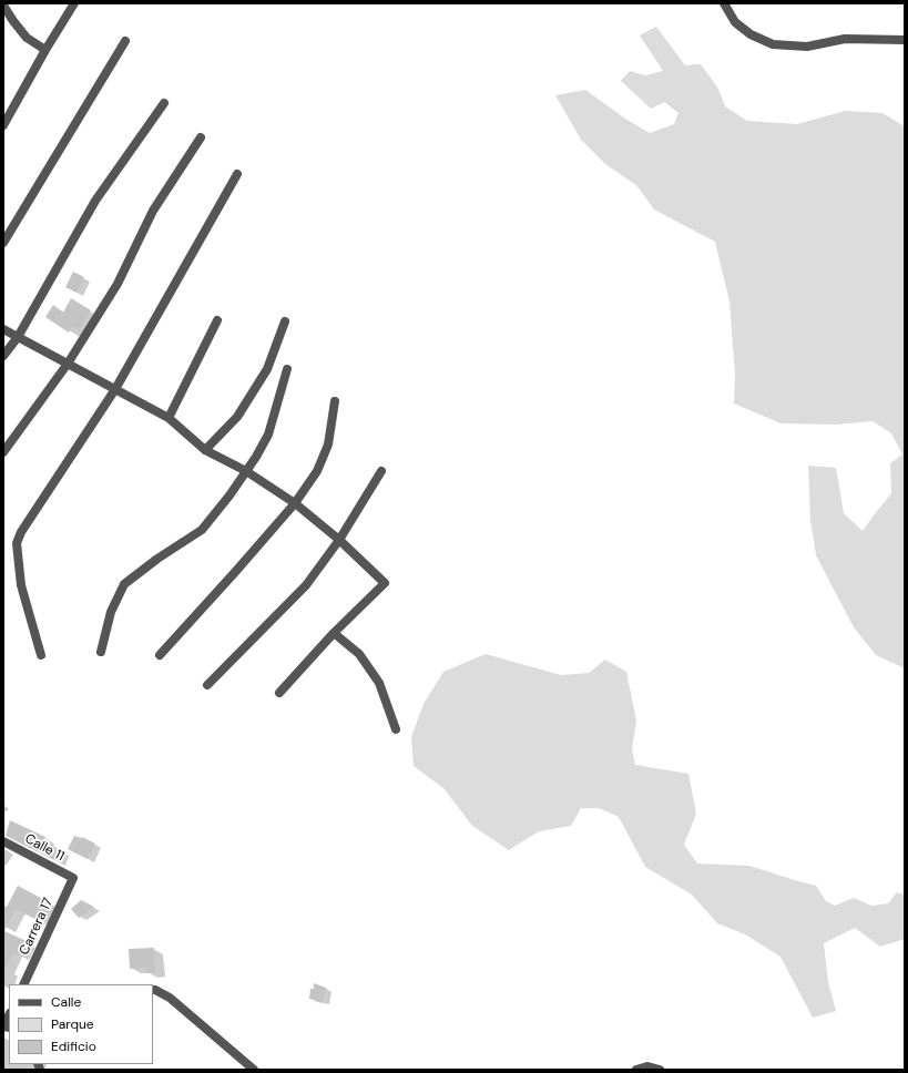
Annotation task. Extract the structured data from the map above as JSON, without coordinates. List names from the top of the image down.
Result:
{
  "streets": {
    "street": ["Calle 11", "Carrera 17"]
  },
  "crossings": [
    ["Calle 11", "Carrera 17"]
  ],
  "legend": ["Calle", "Parque", "Edificio"]
}
